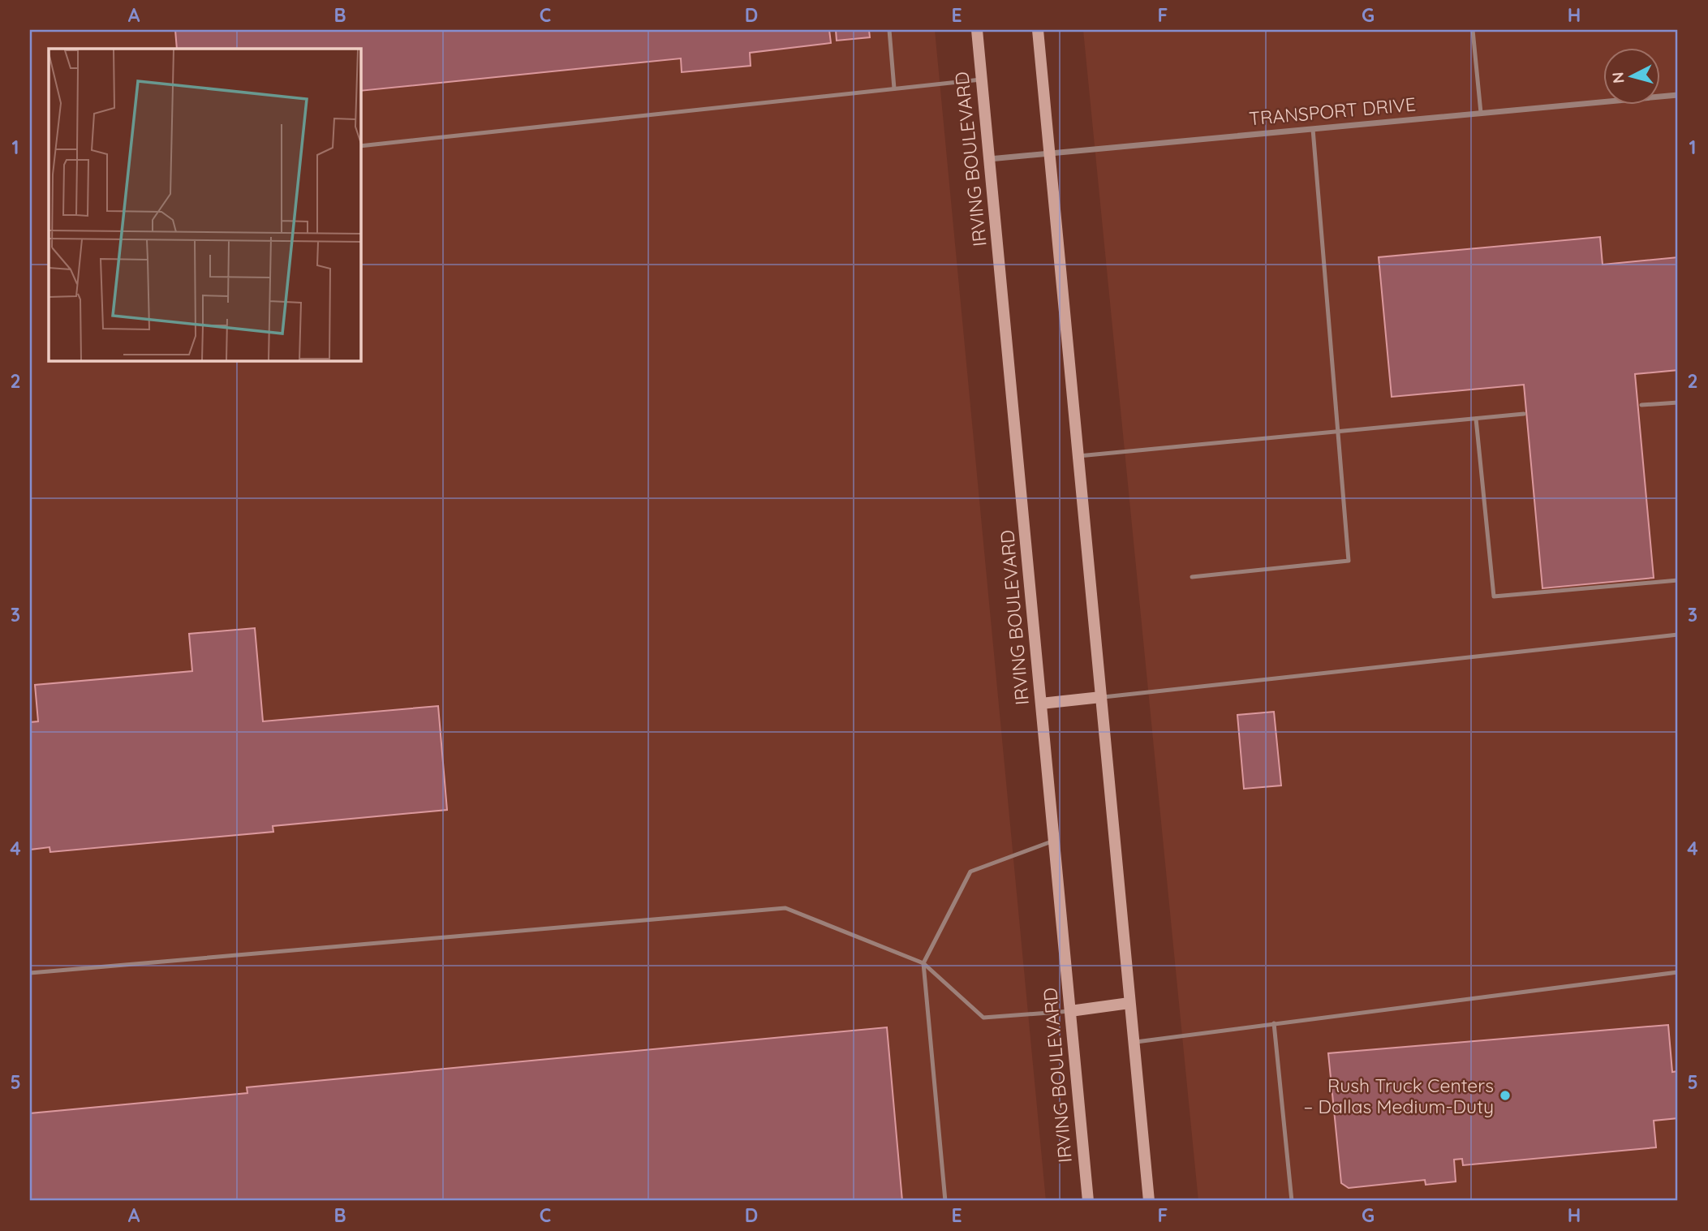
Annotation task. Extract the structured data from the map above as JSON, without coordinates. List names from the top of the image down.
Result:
{
  "streets": {
    "main road": ["IRVING BOULEVARD"],
    "street": ["TRANSPORT DRIVE"]
  },
  "crossings": [
    ["TRANSPORT DRIVE", "IRVING BOULEVARD"]
  ],
  "places": ["Rush Truck Centers – Dallas Medium-Duty"],
  "north": "left",
  "grid": {
    "columns": [
      "A",
      "B",
      "C",
      "D",
      "E",
      "F",
      "G",
      "H"
    ],
    "rows": [
      "1",
      "2",
      "3",
      "4",
      "5"
    ]
  }
}
